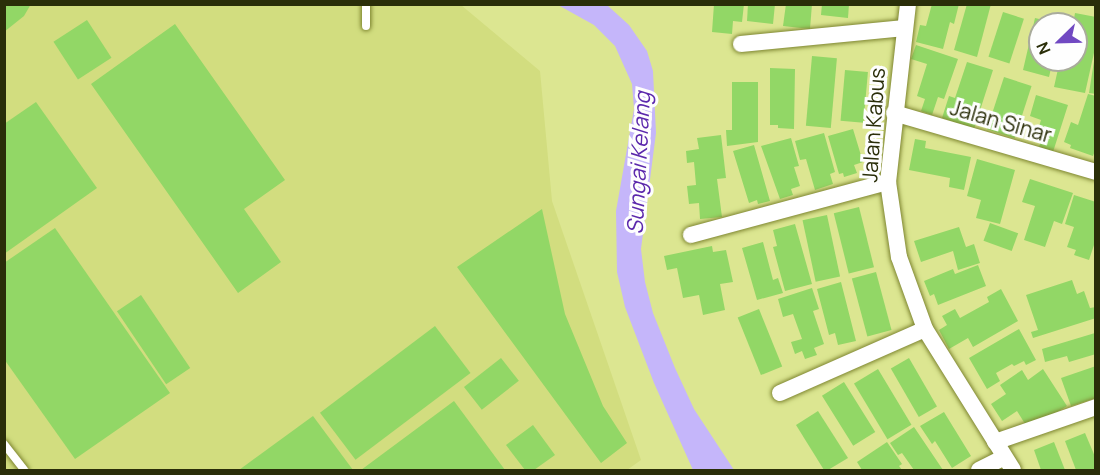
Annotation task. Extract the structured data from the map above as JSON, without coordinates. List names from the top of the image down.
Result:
{
  "streets": {
    "street": ["Jalan Sinar", "Jalan Kabus"]
  },
  "crossings": [
    ["Jalan Sinar", "Jalan Kabus"]
  ],
  "water": ["Sungai Kelang"],
  "north": "bottom left"
}
